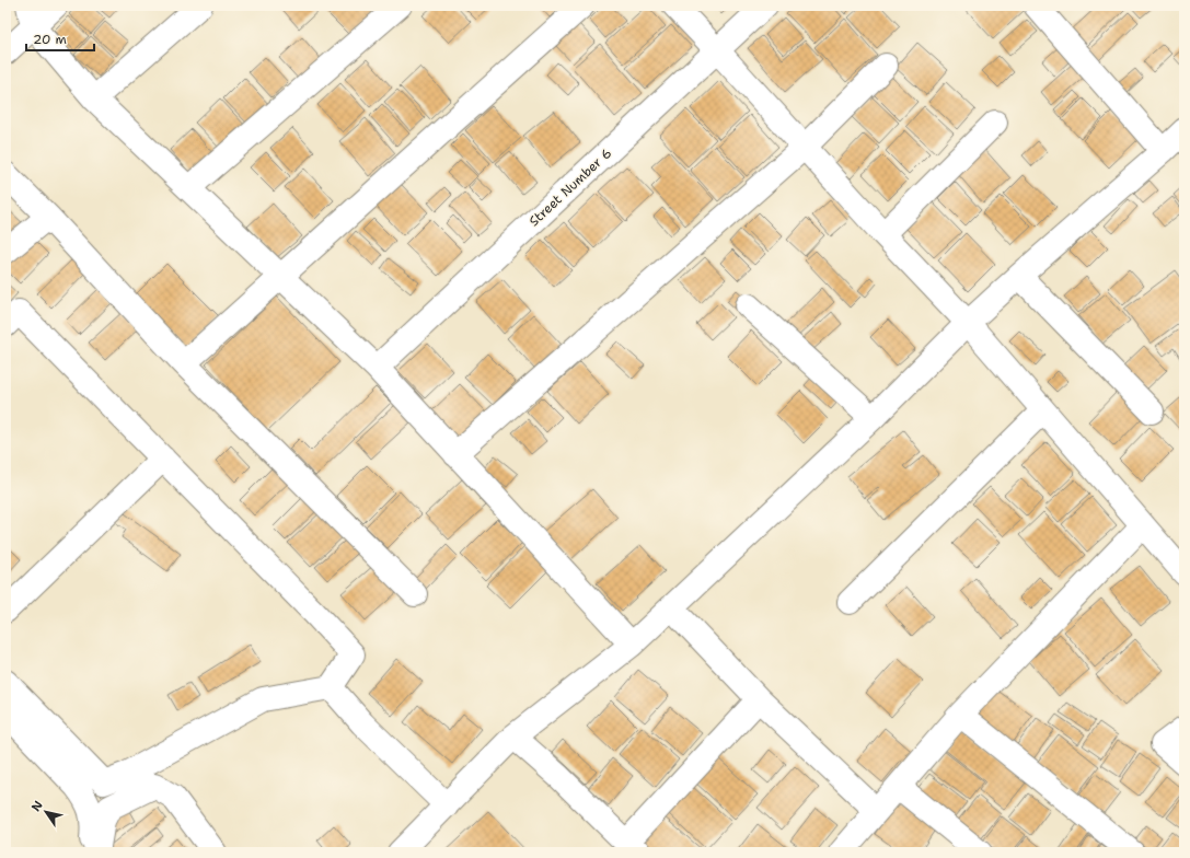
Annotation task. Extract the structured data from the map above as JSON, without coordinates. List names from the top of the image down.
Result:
{
  "streets": {
    "street": ["Street Number 6"]
  },
  "scale_bar": "20 m",
  "north": "top left"
}
